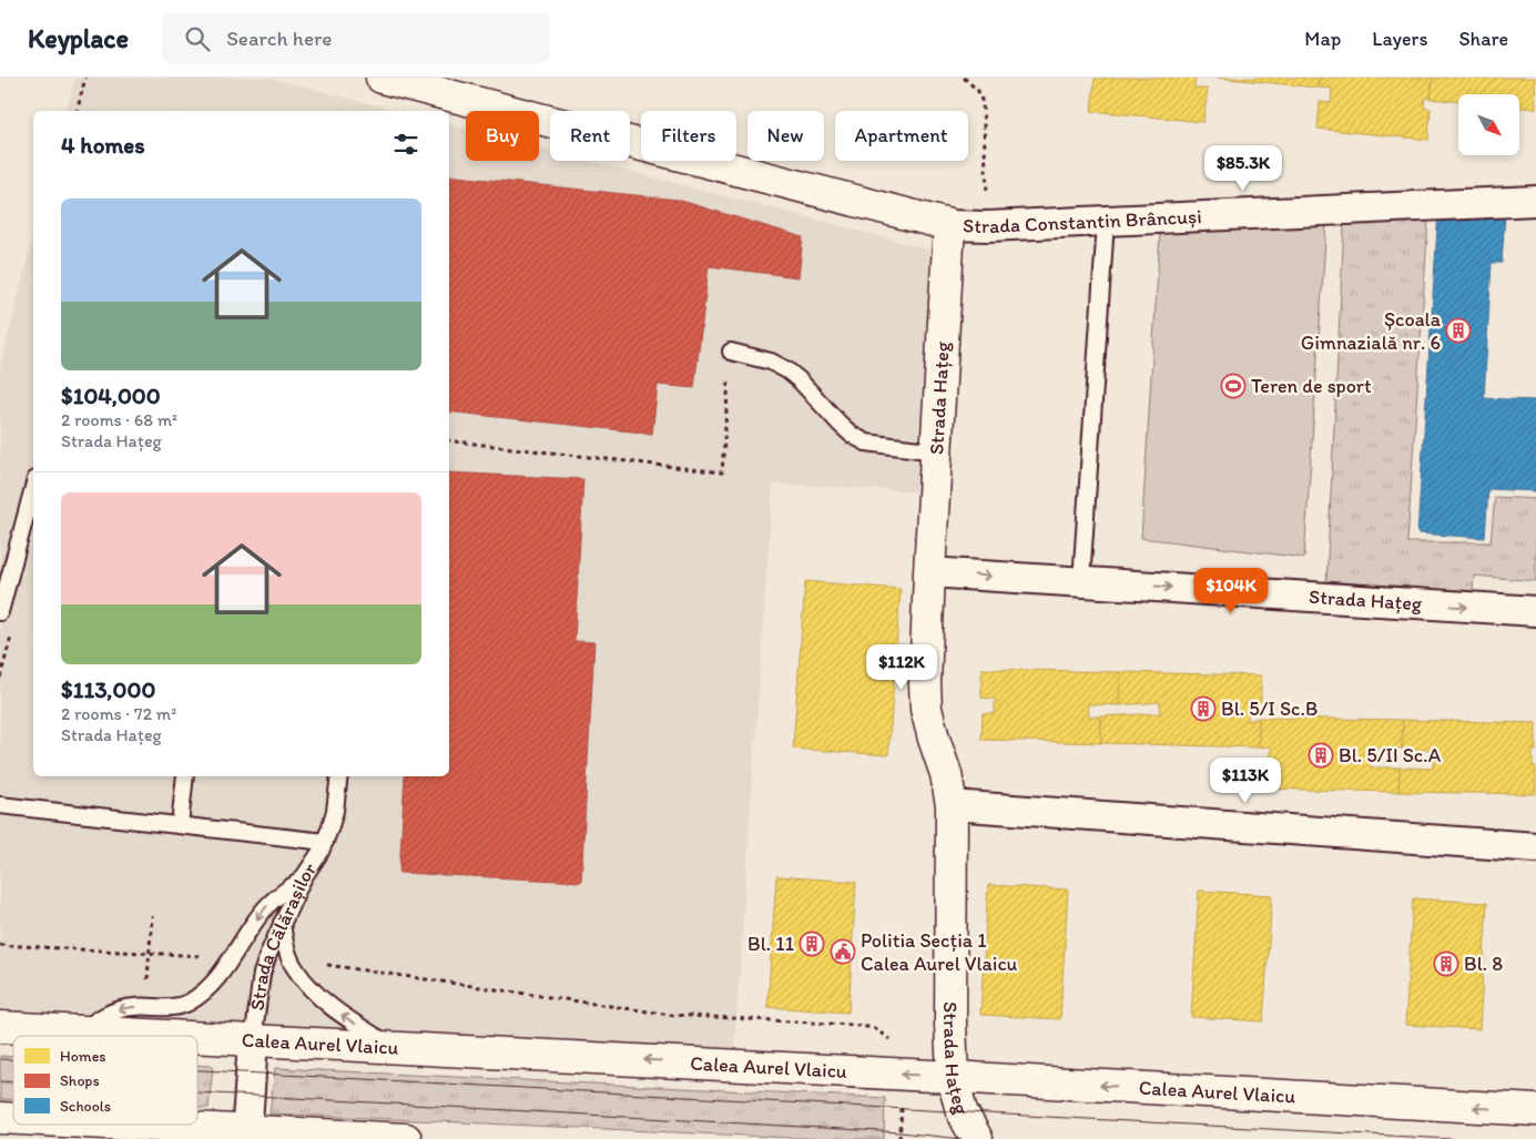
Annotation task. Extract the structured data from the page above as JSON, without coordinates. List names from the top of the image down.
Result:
{
  "streets": {
    "main road": ["Strada Constantin Brâncuși", "Strada Hațeg", "Calea Aurel Vlaicu"],
    "street": ["Strada Călărașilor"]
  },
  "crossings": [
    ["Strada Constantin Brâncuși", "Strada Hațeg"],
    ["Strada Hațeg", "Calea Aurel Vlaicu"],
    ["Strada Călărașilor", "Calea Aurel Vlaicu"]
  ],
  "one_way": ["Strada Hațeg", "Calea Aurel Vlaicu"],
  "places": {
    "building": [
      "Școala Gimnazială nr. 6",
      "Bl. 5/I Sc.B",
      "Bl. 5/II Sc.A",
      "Bl. 11",
      "Bl. 8"
    ],
    "sports": ["Teren de sport"],
    "public building": ["Politia Secția 1 Calea Aurel Vlaicu"]
  },
  "legend": ["Homes", "Shops", "Schools"],
  "north": "bottom right",
  "page": {
    "header": "Keyplace",
    "search": "Search here",
    "nav": ["Map", "Layers", "Share"],
    "chip": [
      "Buy",
      "Rent",
      "Filters",
      "New",
      "Apartment"
    ],
    "heading": "4 homes",
    "price": [
      "$85.3K",
      "$104K",
      "$112K",
      "$113K"
    ],
    "list": [
      {
        "name": "$104,000",
        "note": "2 rooms · 68 m² · Strada Hațeg"
      },
      {
        "name": "$113,000",
        "note": "2 rooms · 72 m² · Strada Hațeg"
      }
    ]
  }
}
